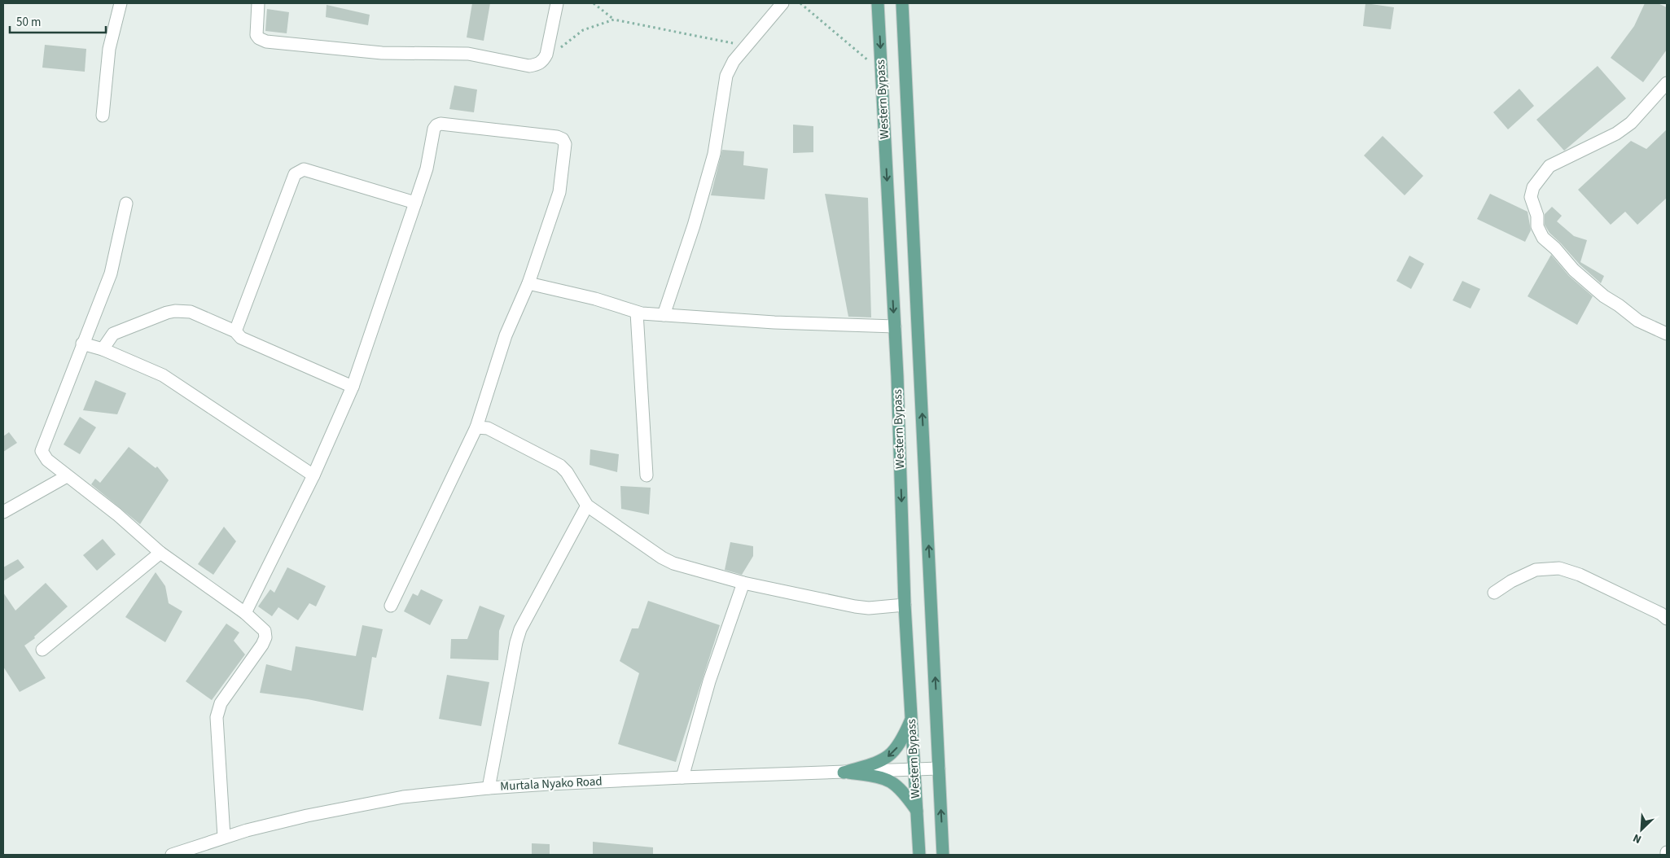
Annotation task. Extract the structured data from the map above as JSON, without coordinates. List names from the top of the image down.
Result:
{
  "streets": {
    "main road": ["Western Bypass"],
    "street": ["Murtala Nyako Road"]
  },
  "crossings": [
    ["Western Bypass", "Murtala Nyako Road"]
  ],
  "scale_bar": "50 m",
  "north": "bottom left"
}
